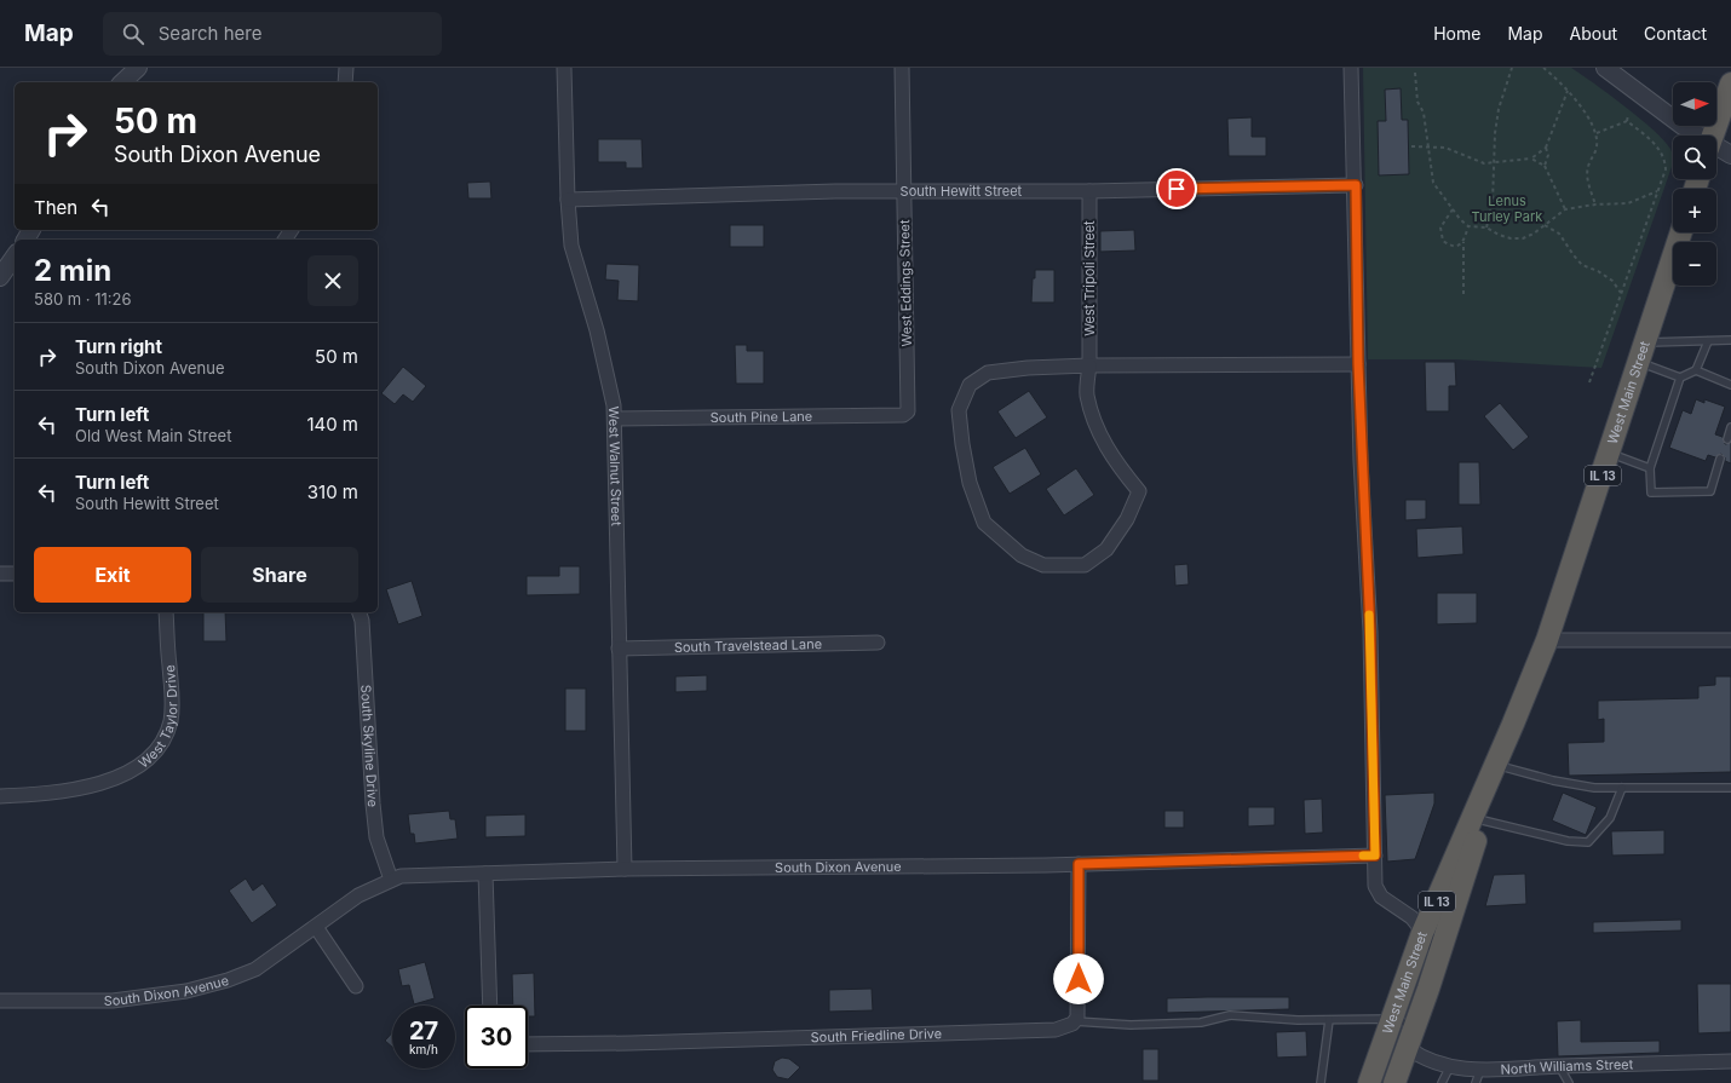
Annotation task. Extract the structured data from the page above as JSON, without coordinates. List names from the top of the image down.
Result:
{
  "streets": {
    "highway": ["West Main Street", "IL 13"],
    "street": [
      "South Hewitt Street",
      "West Tripoli Street",
      "West Eddings Street",
      "South Pine Lane",
      "West Walnut Street",
      "South Travelstead Lane",
      "West Taylor Drive",
      "South Skyline Drive",
      "South Dixon Avenue",
      "South Friedline Drive",
      "North Williams Street"
    ]
  },
  "crossings": [
    ["South Hewitt Street", "West Tripoli Street"],
    ["South Hewitt Street", "West Eddings Street"],
    ["South Hewitt Street", "West Walnut Street"],
    ["West Eddings Street", "South Pine Lane"],
    ["West Main Street", "North Williams Street"],
    ["South Pine Lane", "West Walnut Street"],
    ["West Walnut Street", "South Travelstead Lane"],
    ["West Walnut Street", "South Dixon Avenue"],
    ["South Skyline Drive", "South Dixon Avenue"]
  ],
  "parks": ["Lenus Turley Park"],
  "north": "right",
  "page": {
    "header": "Map",
    "search": "Search here",
    "nav": [
      "Home",
      "Map",
      "About",
      "Contact"
    ],
    "map_buttons": ["+", "−"],
    "turn": ["50 m", "South Dixon Avenue"],
    "then": "Then",
    "heading": ["2 min", "580 m · 11:26"],
    "list": [
      {
        "name": "Turn right",
        "note": "South Dixon Avenue",
        "value": "50 m"
      },
      {
        "name": "Turn left",
        "note": "Old West Main Street",
        "value": "140 m"
      },
      {
        "name": "Turn left",
        "note": "South Hewitt Street",
        "value": "310 m"
      }
    ],
    "buttons": ["Exit", "Share"],
    "speed": "27 km/h",
    "limit": "30"
  }
}
